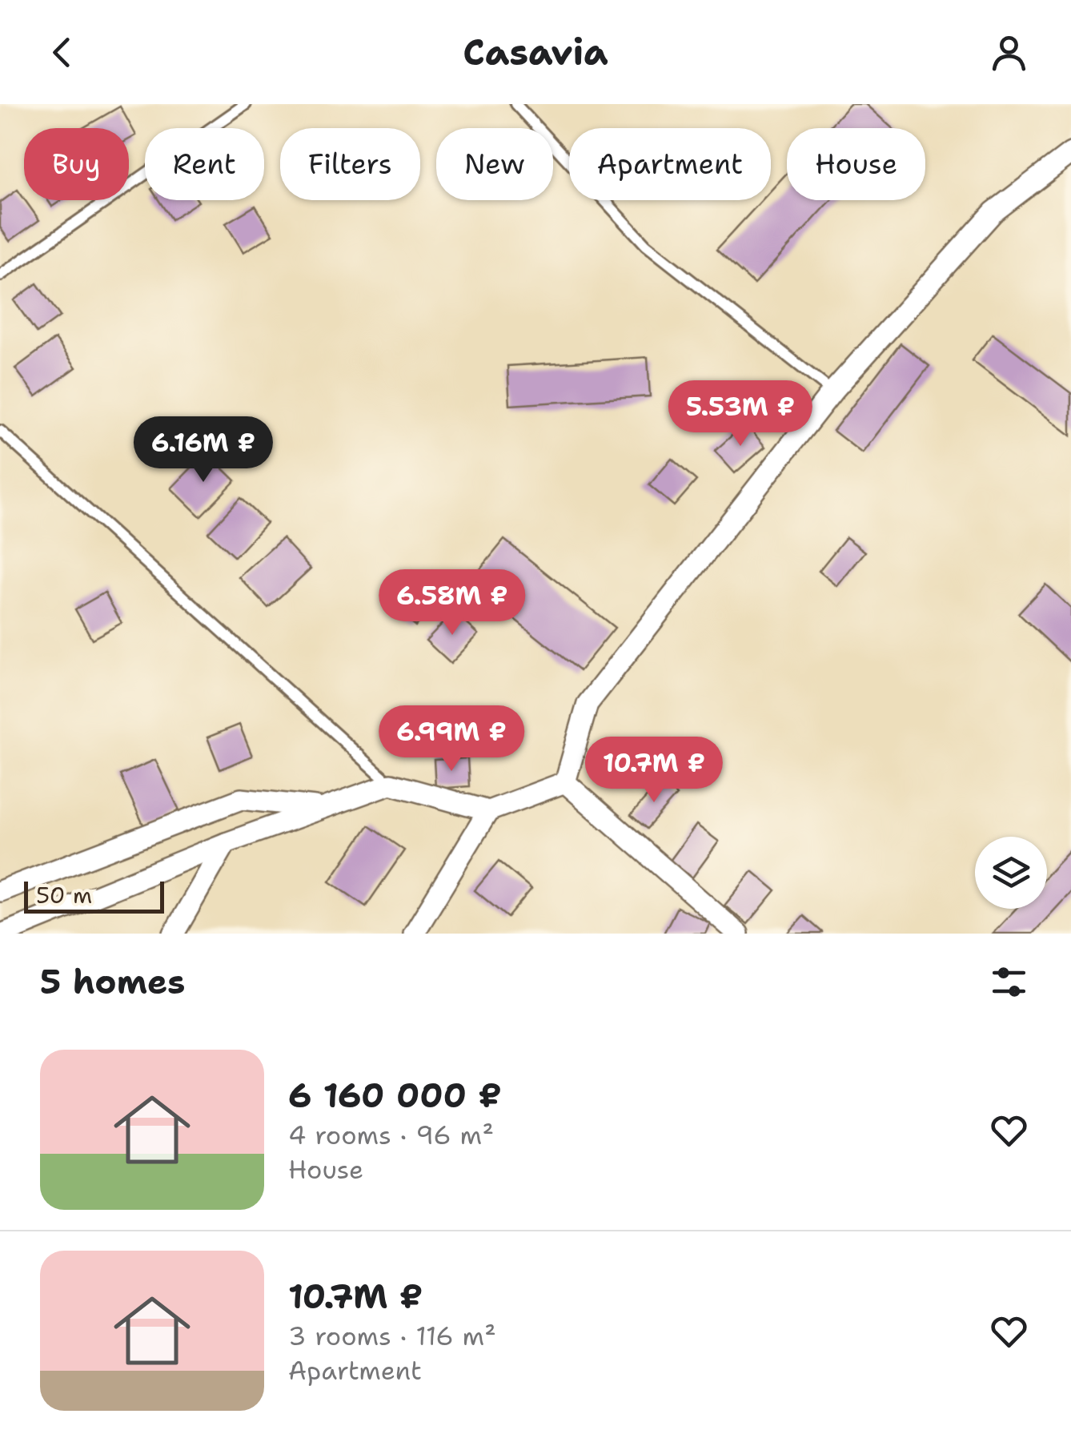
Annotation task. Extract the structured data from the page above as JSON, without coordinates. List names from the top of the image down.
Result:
{
  "scale_bar": "50 m",
  "page": {
    "header": "Casavia",
    "chip": [
      "Buy",
      "Rent",
      "Filters",
      "New",
      "Apartment",
      "House"
    ],
    "price": [
      "5.53M ₽",
      "6.16M ₽",
      "6.58M ₽",
      "6.99M ₽",
      "10.7M ₽"
    ],
    "scale": "50 m",
    "heading": "5 homes",
    "list": [
      {
        "name": "6 160 000 ₽",
        "note": "4 rooms · 96 m² · House"
      },
      {
        "name": "10.7M ₽",
        "note": "3 rooms · 116 m² · Apartment"
      }
    ]
  }
}
